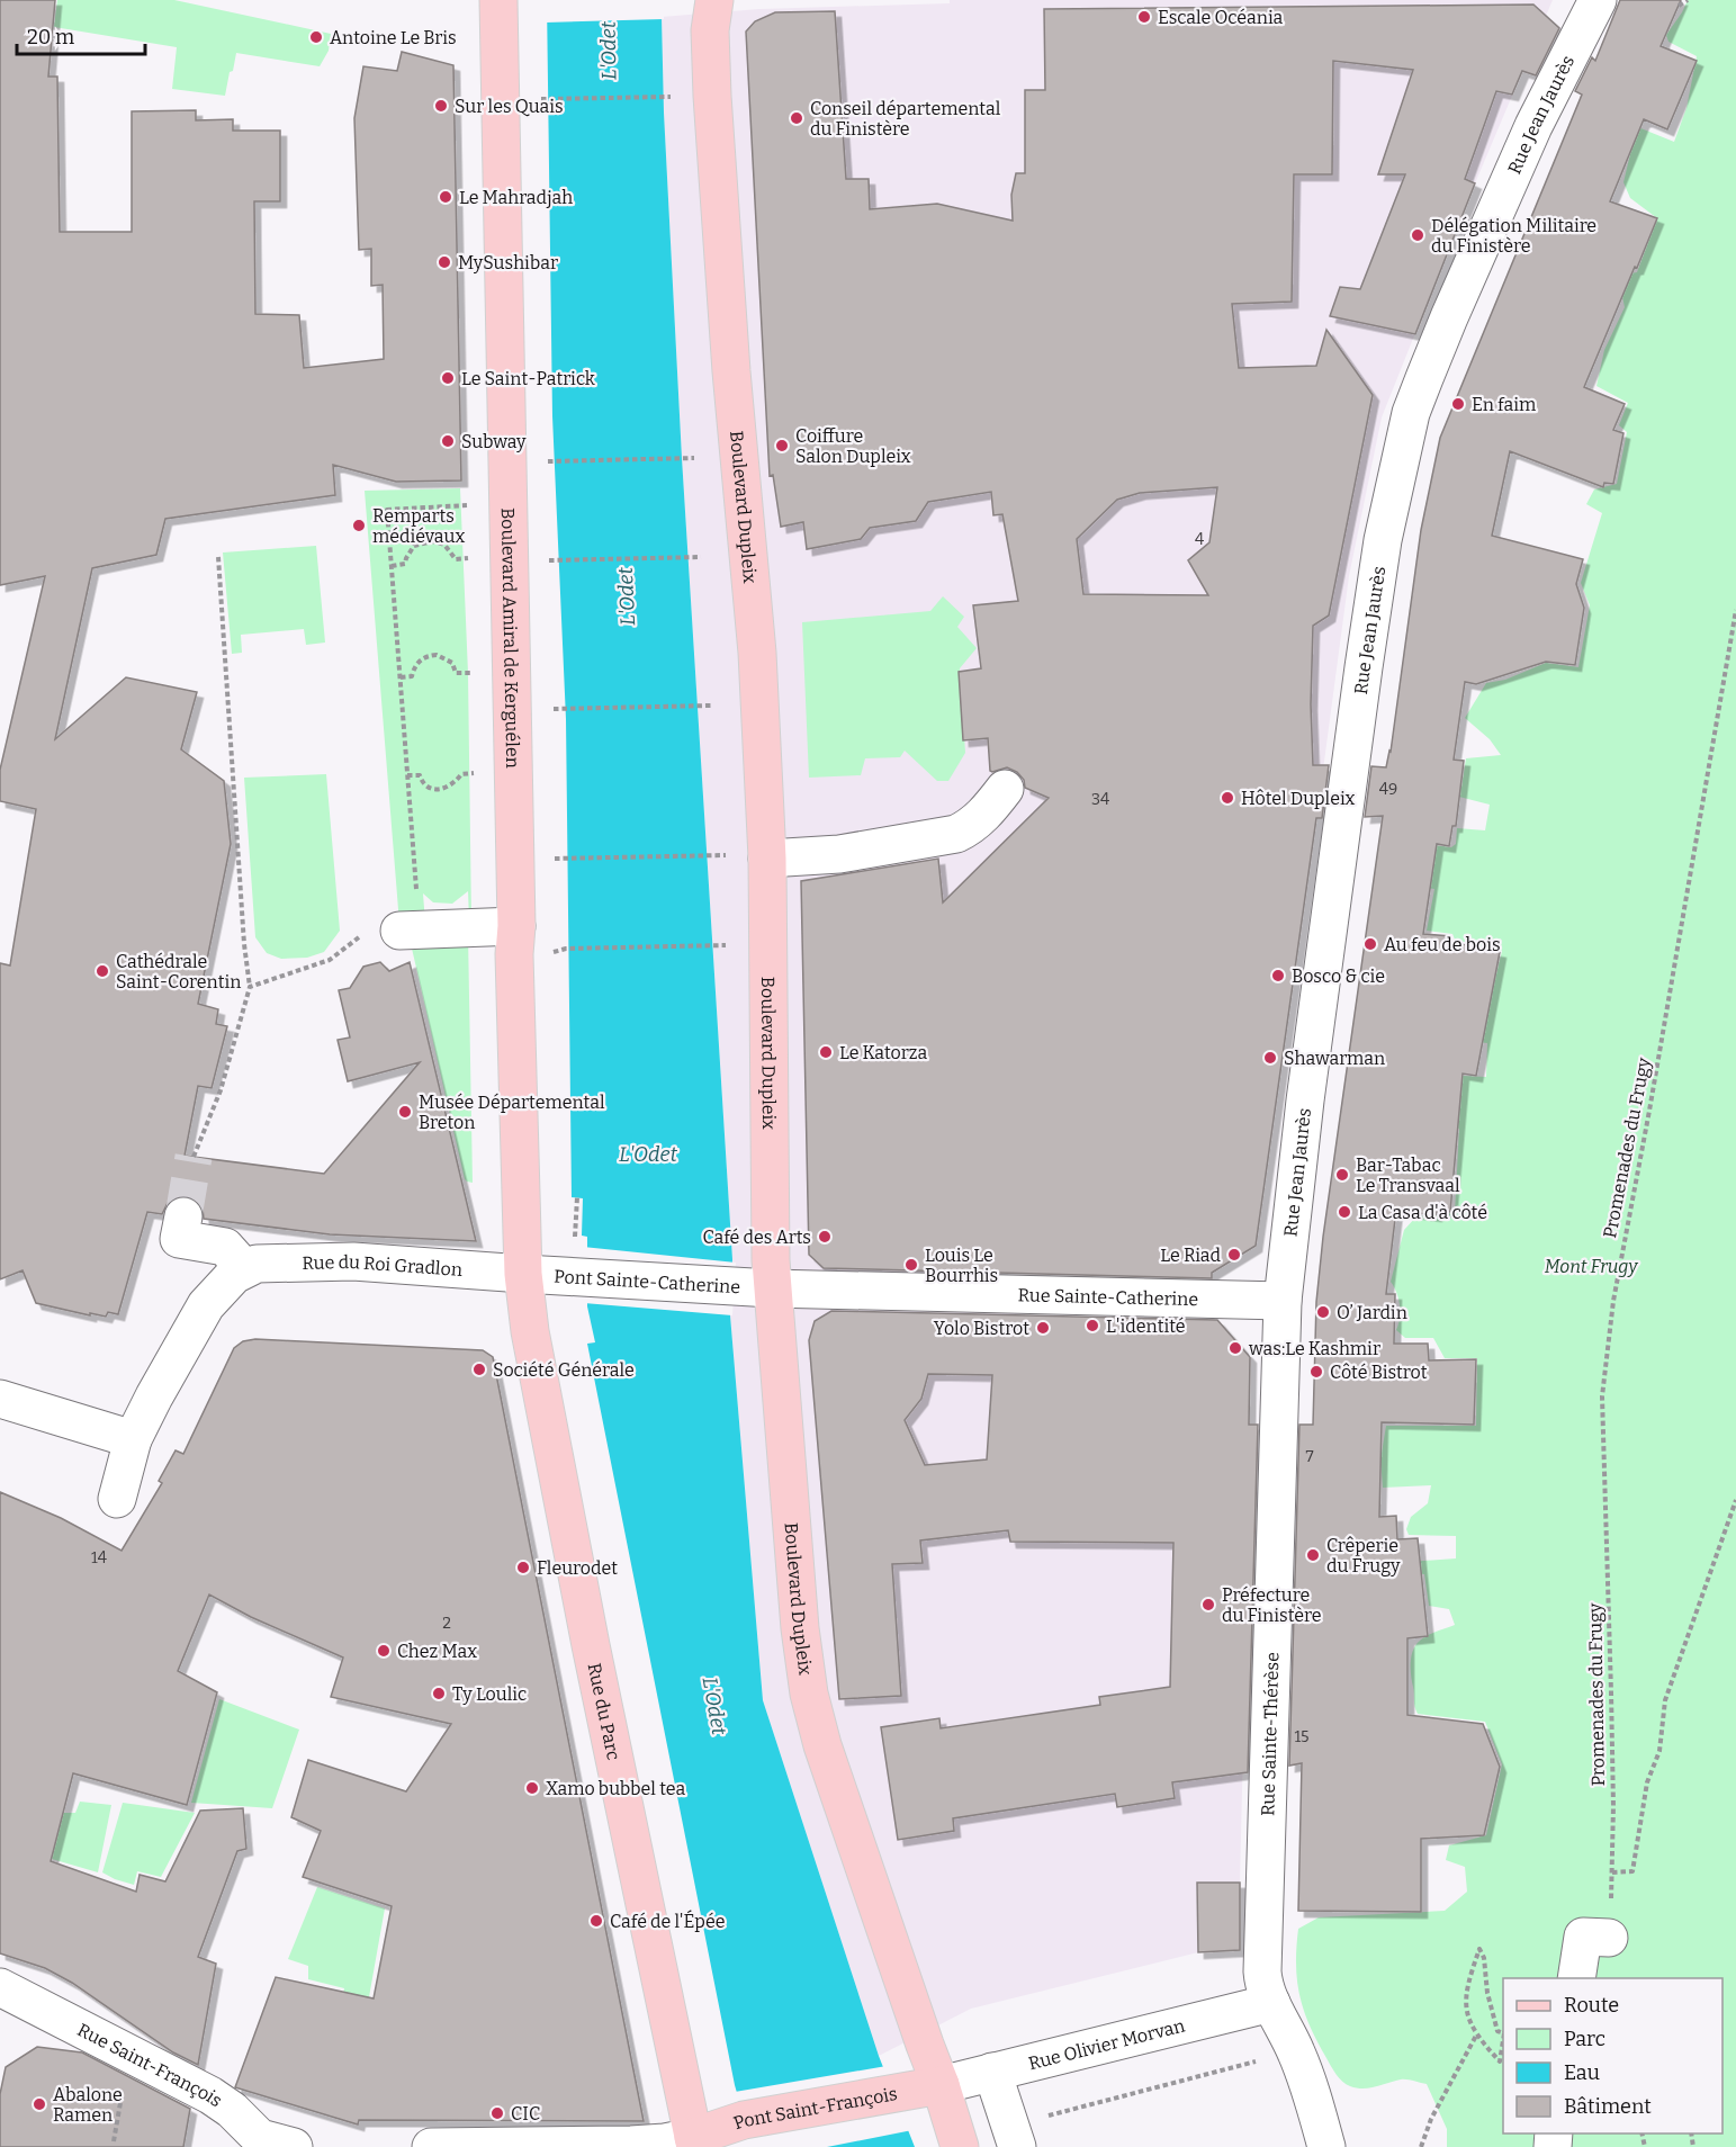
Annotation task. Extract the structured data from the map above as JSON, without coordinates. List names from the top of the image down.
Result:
{
  "streets": {
    "main road": [
      "Boulevard Dupleix",
      "Boulevard Amiral de Kerguélen",
      "Rue du Parc",
      "Pont Saint-François"
    ],
    "street": [
      "Rue Jean Jaurès",
      "Rue du Roi Gradlon",
      "Pont Sainte-Catherine",
      "Rue Sainte-Catherine",
      "Rue Sainte-Thérèse",
      "Rue Olivier Morvan",
      "Rue Saint-François"
    ],
    "path": ["Promenades du Frugy"]
  },
  "crossings": [
    ["Rue Jean Jaurès", "Rue Sainte-Catherine"],
    ["Rue Jean Jaurès", "Rue Sainte-Thérèse"],
    ["Boulevard Dupleix", "Pont Sainte-Catherine"],
    ["Boulevard Dupleix", "Rue Sainte-Catherine"],
    ["Boulevard Dupleix", "Rue Olivier Morvan"],
    ["Boulevard Dupleix", "Pont Saint-François"],
    ["Boulevard Amiral de Kerguélen", "Rue du Roi Gradlon"],
    ["Boulevard Amiral de Kerguélen", "Pont Sainte-Catherine"],
    ["Boulevard Amiral de Kerguélen", "Rue du Parc"],
    ["Rue du Roi Gradlon", "Pont Sainte-Catherine"],
    ["Rue du Roi Gradlon", "Rue du Parc"],
    ["Pont Sainte-Catherine", "Rue Sainte-Catherine"],
    ["Pont Sainte-Catherine", "Rue du Parc"],
    ["Rue Sainte-Catherine", "Rue Sainte-Thérèse"],
    ["Rue du Parc", "Pont Saint-François"],
    ["Rue Sainte-Thérèse", "Rue Olivier Morvan"],
    ["Rue Olivier Morvan", "Pont Saint-François"]
  ],
  "water": ["L'Odet"],
  "parks": ["Mont Frugy"],
  "places": [
    "Escale Océania",
    "Antoine Le Bris",
    "Sur les Quais",
    "Conseil départemental du Finistère",
    "Le Mahradjah",
    "Délégation Militaire du Finistère",
    "MySushibar",
    "Le Saint-Patrick",
    "En faim",
    "Subway",
    "Coiffure Salon Dupleix",
    "Remparts médiévaux",
    "Hôtel Dupleix",
    "Au feu de bois",
    "Cathédrale Saint-Corentin",
    "Bosco & cie",
    "Le Katorza",
    "Shawarman",
    "Musée Départemental Breton",
    "Bar-Tabac Le Transvaal",
    "La Casa d'à côté",
    "Café des Arts",
    "Le Riad",
    "Louis Le Bourrhis",
    "O’ Jardin",
    "L'identité",
    "Yolo Bistrot",
    "was:Le Kashmir",
    "Société Générale",
    "Côté Bistrot",
    "Crêperie du Frugy",
    "Fleurodet",
    "Préfecture du Finistère",
    "Chez Max",
    "Ty Loulic",
    "Xamo bubbel tea",
    "Café de l'Épée",
    "Abalone Ramen",
    "CIC"
  ],
  "house_numbers": [
    "4",
    "49",
    "34",
    "7",
    "14",
    "2",
    "15"
  ],
  "legend": [
    "Route",
    "Parc",
    "Eau",
    "Bâtiment"
  ],
  "scale_bar": "20 m"
}
